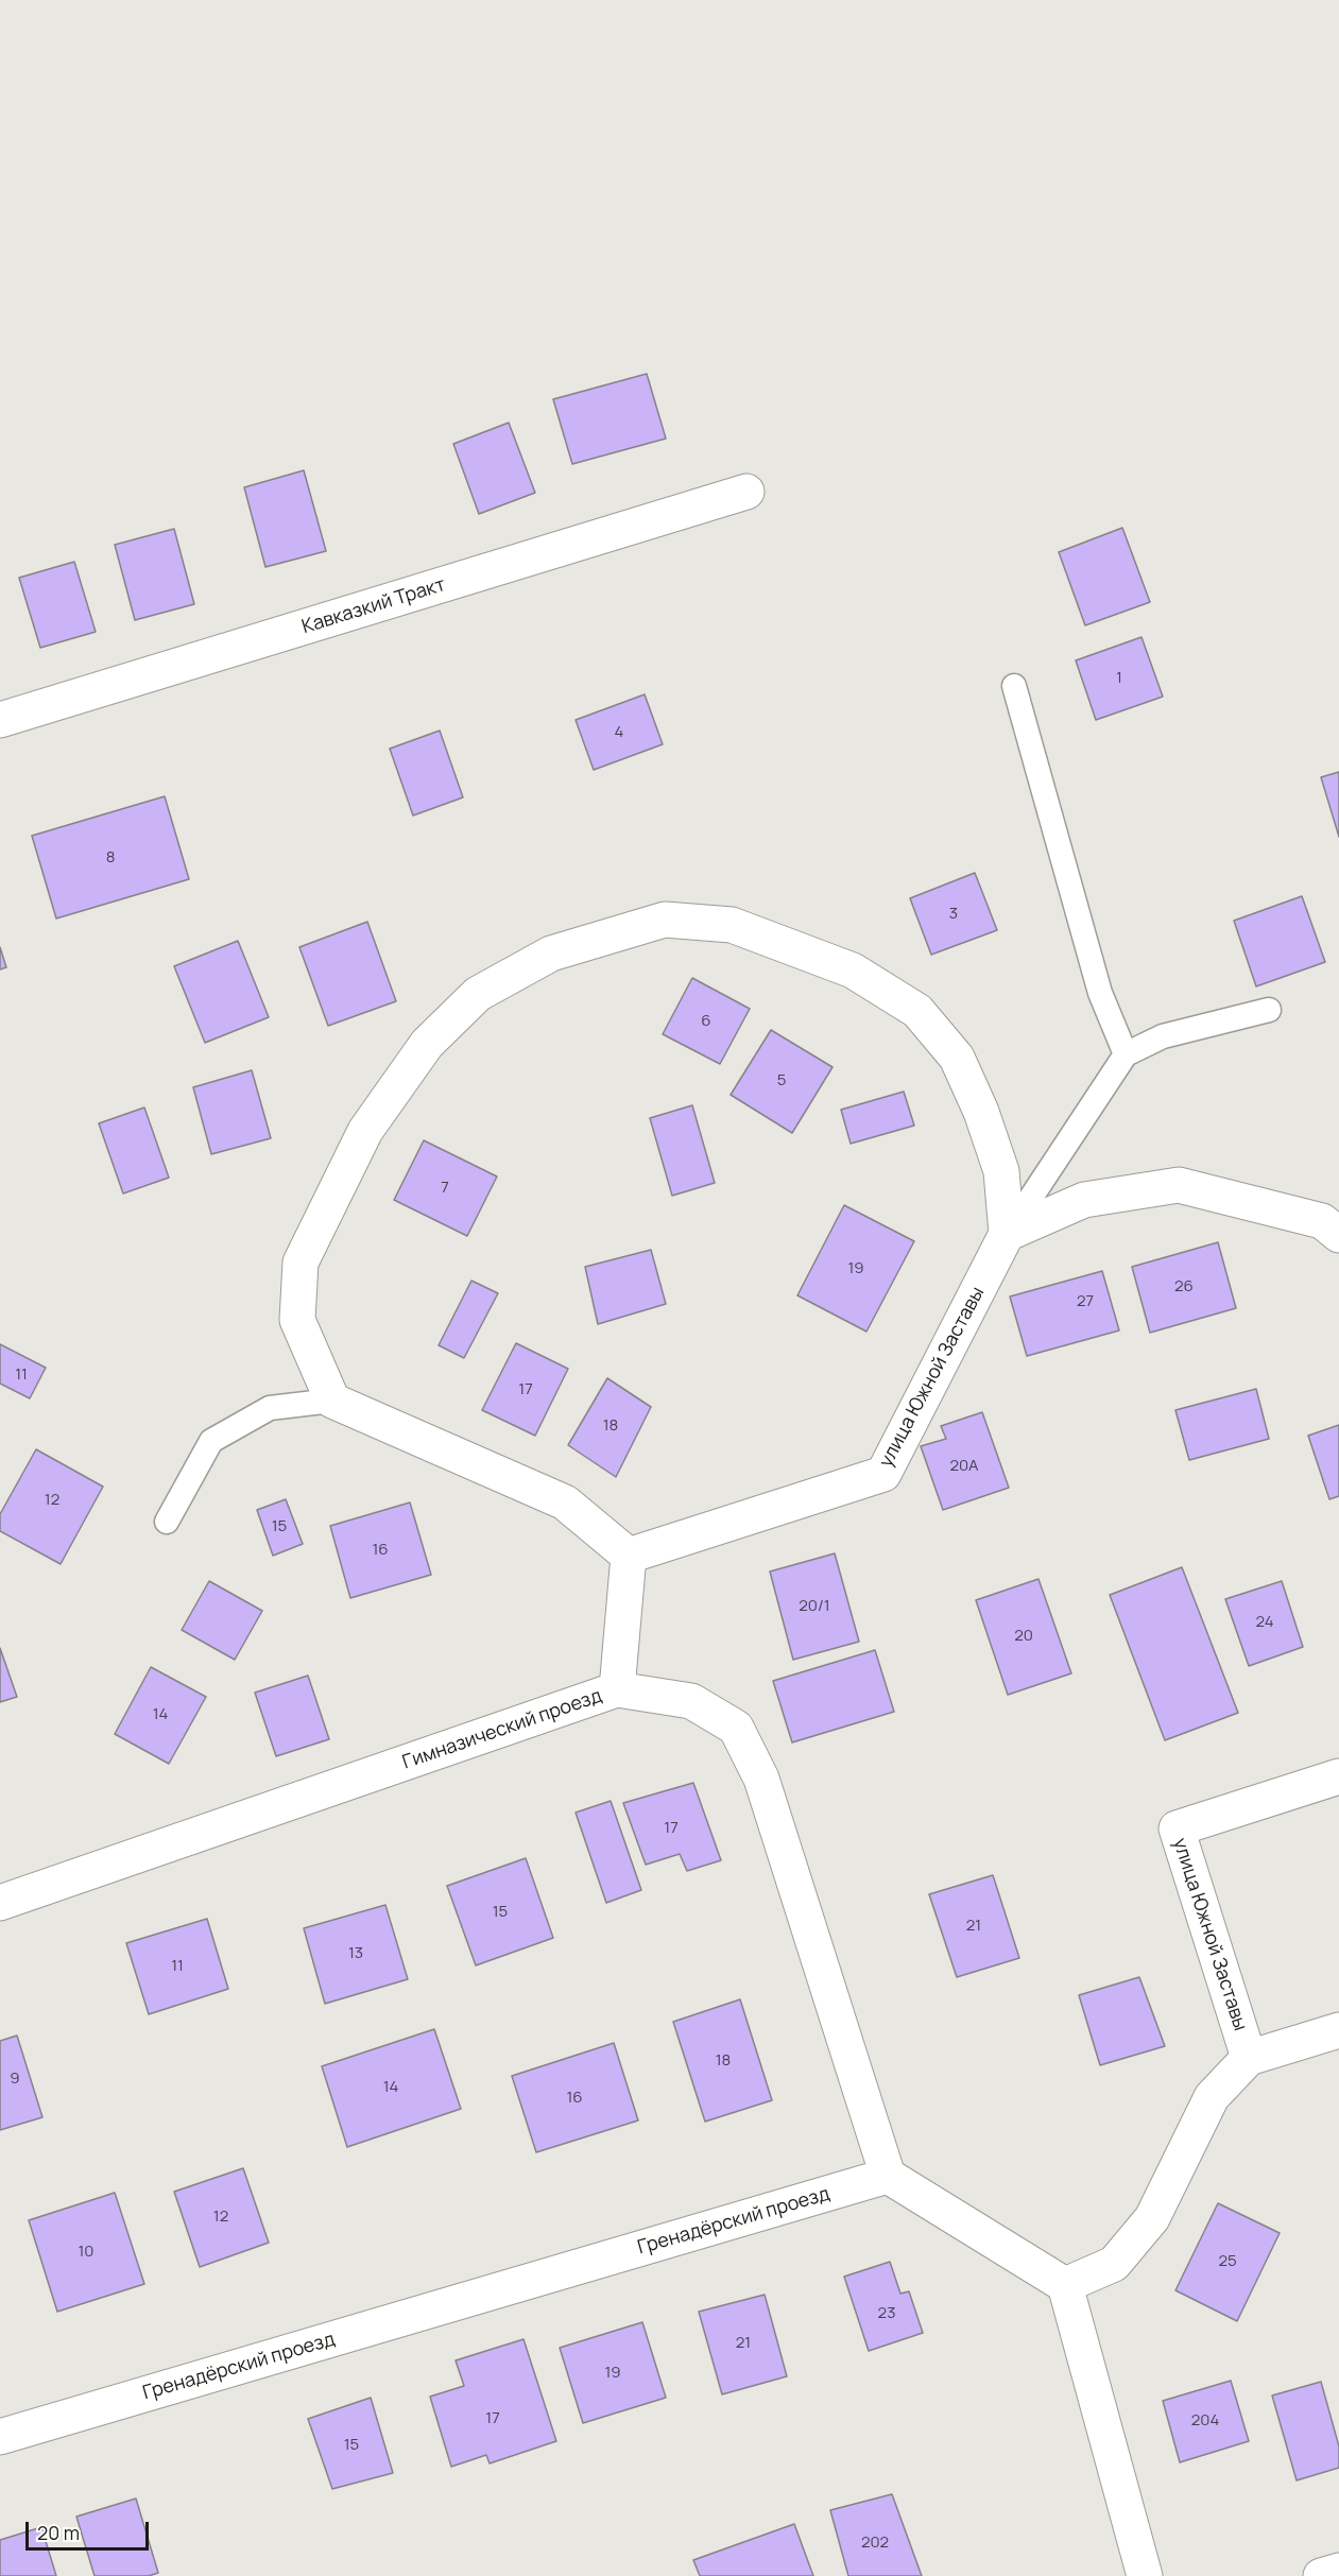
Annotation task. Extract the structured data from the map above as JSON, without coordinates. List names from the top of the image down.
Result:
{
  "streets": {
    "street": [
      "Кавказкий Тракт",
      "улица Южной Заставы",
      "Гимназический проезд",
      "Гренадёрский проезд"
    ]
  },
  "crossings": [
    ["Гимназический проезд", "Гренадёрский проезд"]
  ],
  "house_numbers": [
    "1",
    "4",
    "8",
    "3",
    "6",
    "5",
    "7",
    "19",
    "26",
    "27",
    "11",
    "17",
    "18",
    "20А",
    "12",
    "15",
    "16",
    "20/1",
    "24",
    "20",
    "14",
    "17",
    "15",
    "21",
    "13",
    "11",
    "18",
    "9",
    "14",
    "16",
    "12",
    "10",
    "25",
    "23",
    "21",
    "19",
    "17",
    "204",
    "15",
    "202"
  ],
  "scale_bar": "20 m"
}
